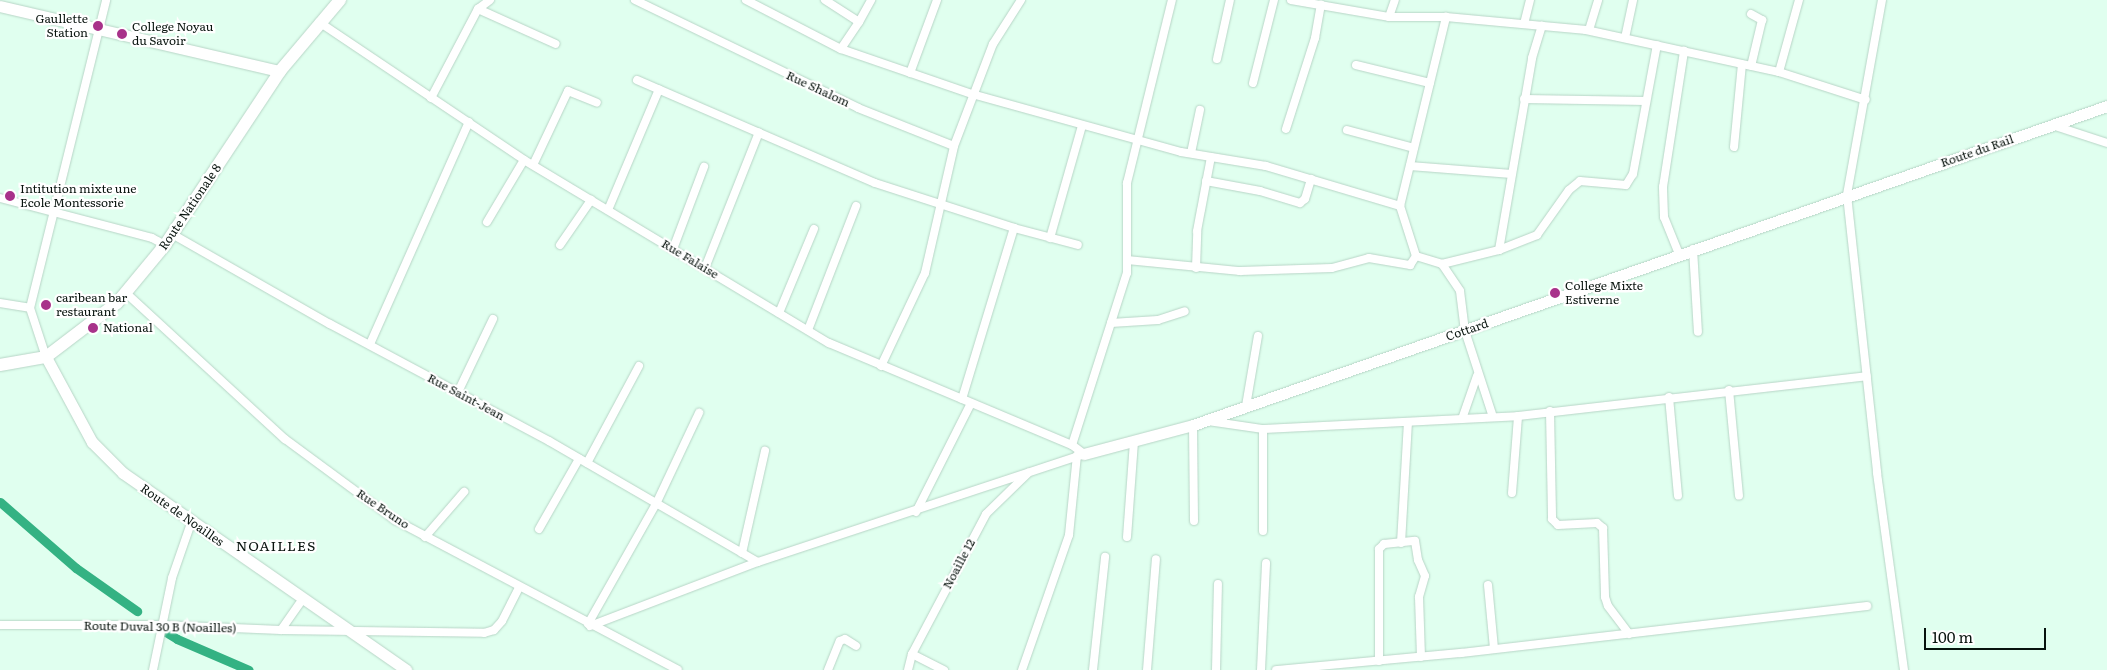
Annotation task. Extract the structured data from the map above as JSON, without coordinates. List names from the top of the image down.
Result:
{
  "streets": {
    "main road": ["Route Nationale 8"],
    "street": [
      "Rue Shalom",
      "Route du Rail",
      "Rue Falaise",
      "Cottard",
      "Rue Saint-Jean",
      "Rue Bruno",
      "Route de Noailles",
      "Noaille 12",
      "Route Duval 30 B (Noailles)"
    ]
  },
  "crossings": [
    ["Route du Rail", "Cottard"],
    ["Route Nationale 8", "Rue Falaise"],
    ["Route Nationale 8", "Rue Saint-Jean"],
    ["Route Nationale 8", "Rue Bruno"],
    ["Route Nationale 8", "Route de Noailles"],
    ["Rue Falaise", "Cottard"],
    ["Rue Bruno", "Route Duval 30 B (Noailles)"],
    ["Route de Noailles", "Route Duval 30 B (Noailles)"]
  ],
  "districts": ["NOAILLES"],
  "places": [
    "Gaullette Station",
    "College Noyau du Savoir",
    "Intitution mixte une Ecole Montessorie",
    "College Mixte Estiverne",
    "caribean bar restaurant",
    "National"
  ],
  "scale_bar": "100 m"
}
